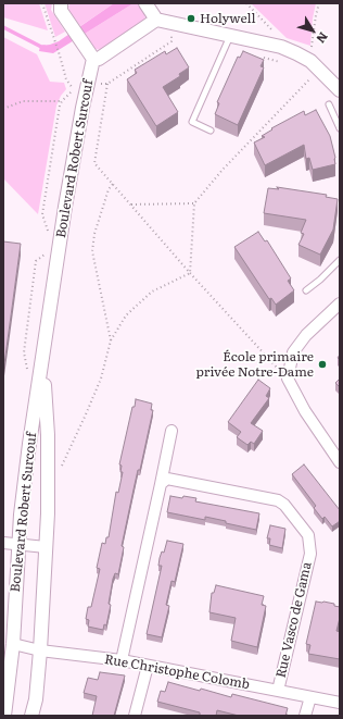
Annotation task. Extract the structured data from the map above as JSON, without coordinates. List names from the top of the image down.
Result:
{
  "streets": {
    "street": ["Boulevard Robert Surcouf", "Rue Vasco de Gama", "Rue Christophe Colomb"]
  },
  "crossings": [
    ["Boulevard Robert Surcouf", "Rue Christophe Colomb"],
    ["Rue Vasco de Gama", "Rue Christophe Colomb"]
  ],
  "places": ["Holywell", "École primaire privée Notre-Dame"],
  "north": "bottom right"
}
